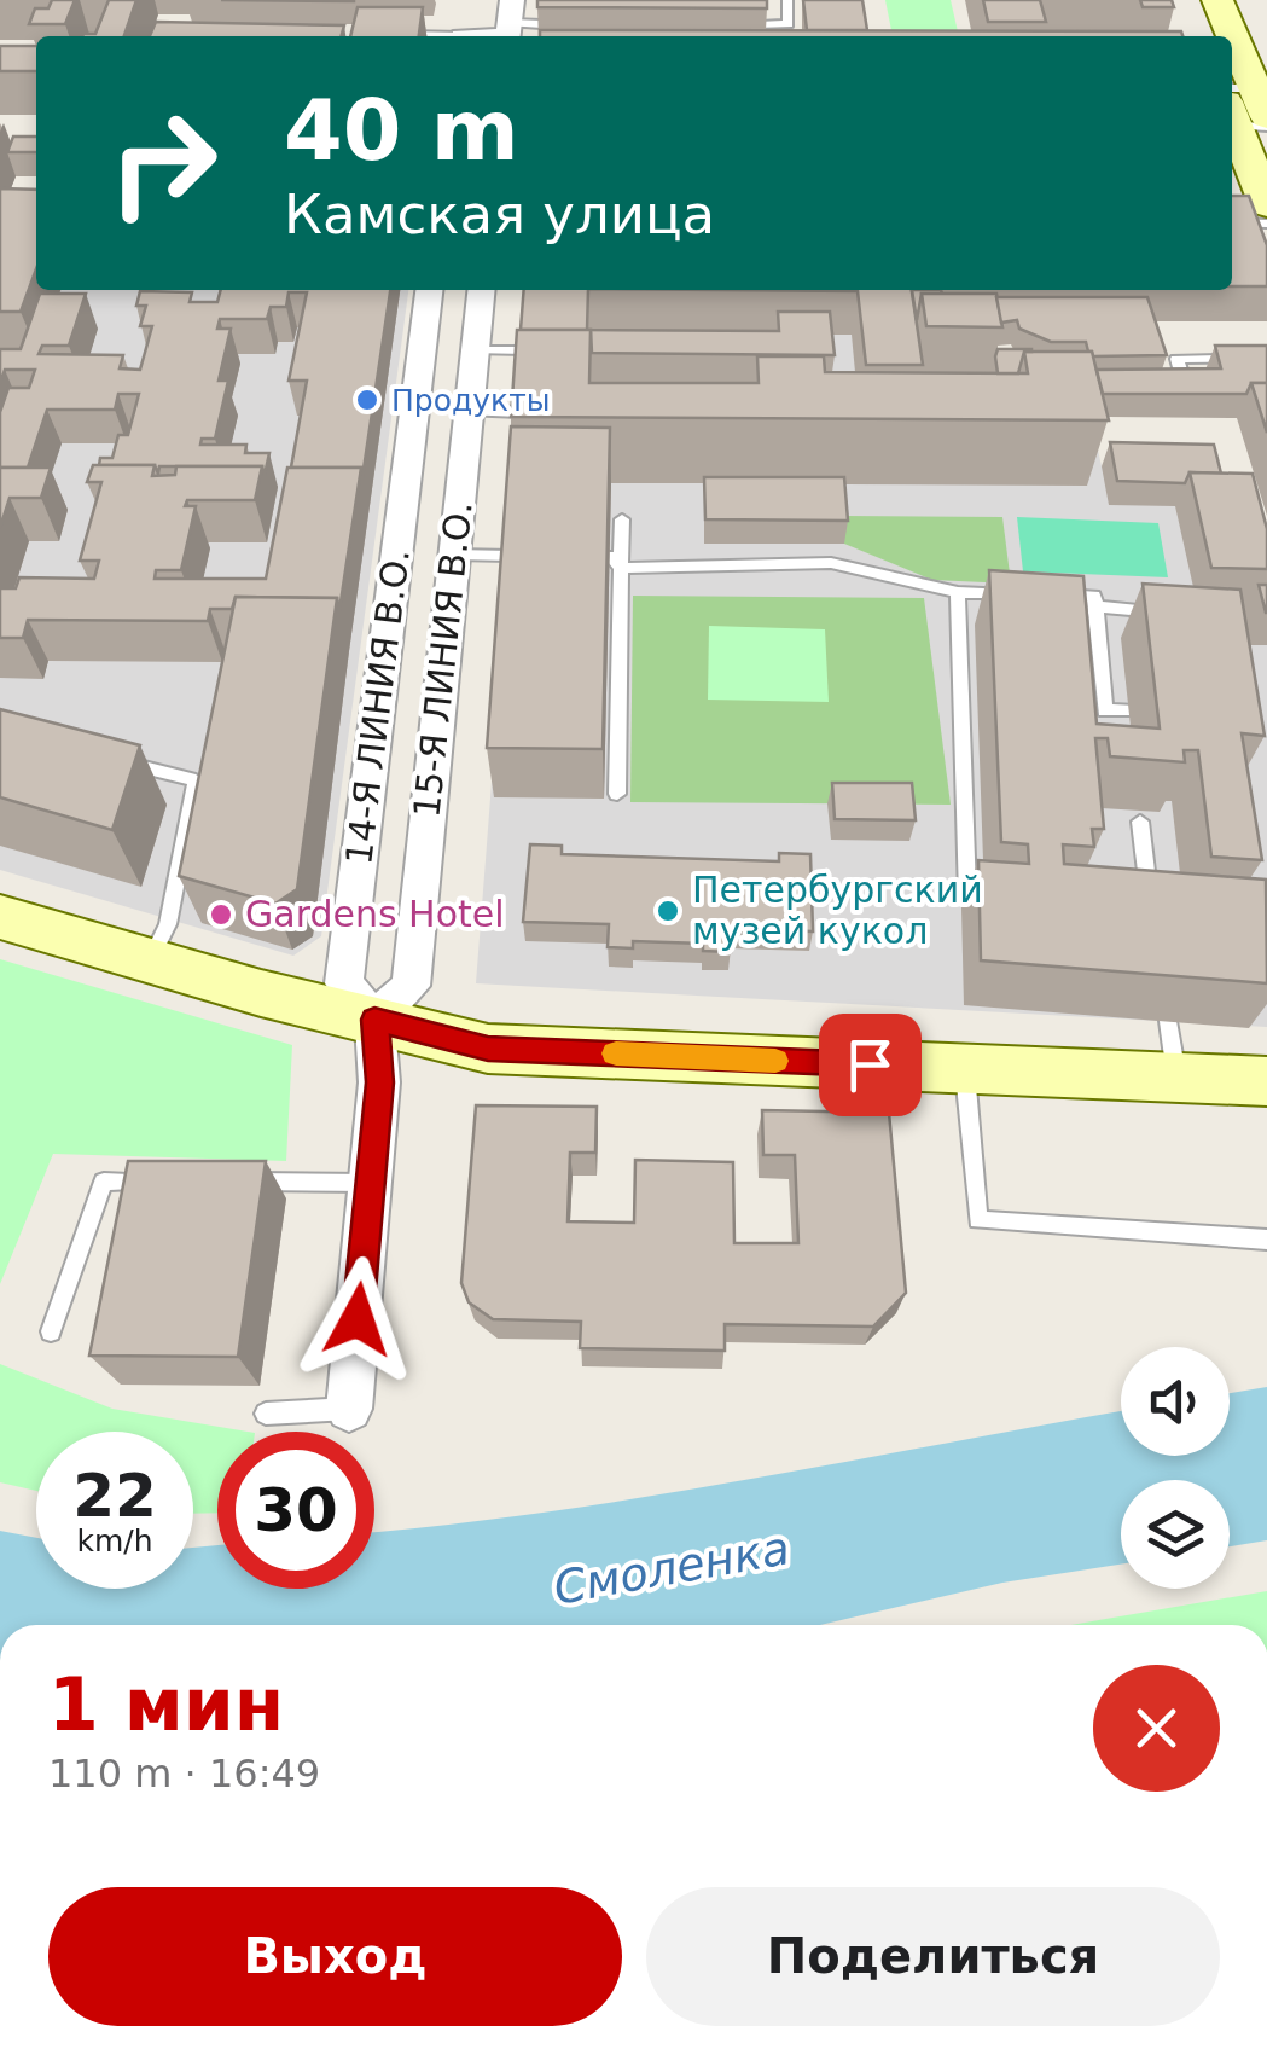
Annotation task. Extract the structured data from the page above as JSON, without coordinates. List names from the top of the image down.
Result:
{
  "streets": {
    "street": ["15-Я ЛИНИЯ В.О.", "14-Я ЛИНИЯ В.О."]
  },
  "crossings": [
    ["15-Я ЛИНИЯ В.О.", "14-Я ЛИНИЯ В.О."]
  ],
  "water": ["Смоленка"],
  "places": ["Продукты", "Петербургский музей кукол", "Gardens Hotel"],
  "page": {
    "turn": ["40 m", "Камская улица"],
    "speed": "22 km/h",
    "limit": "30",
    "heading": ["1 мин", "110 m · 16:49"],
    "buttons": ["Выход", "Поделиться"]
  }
}
